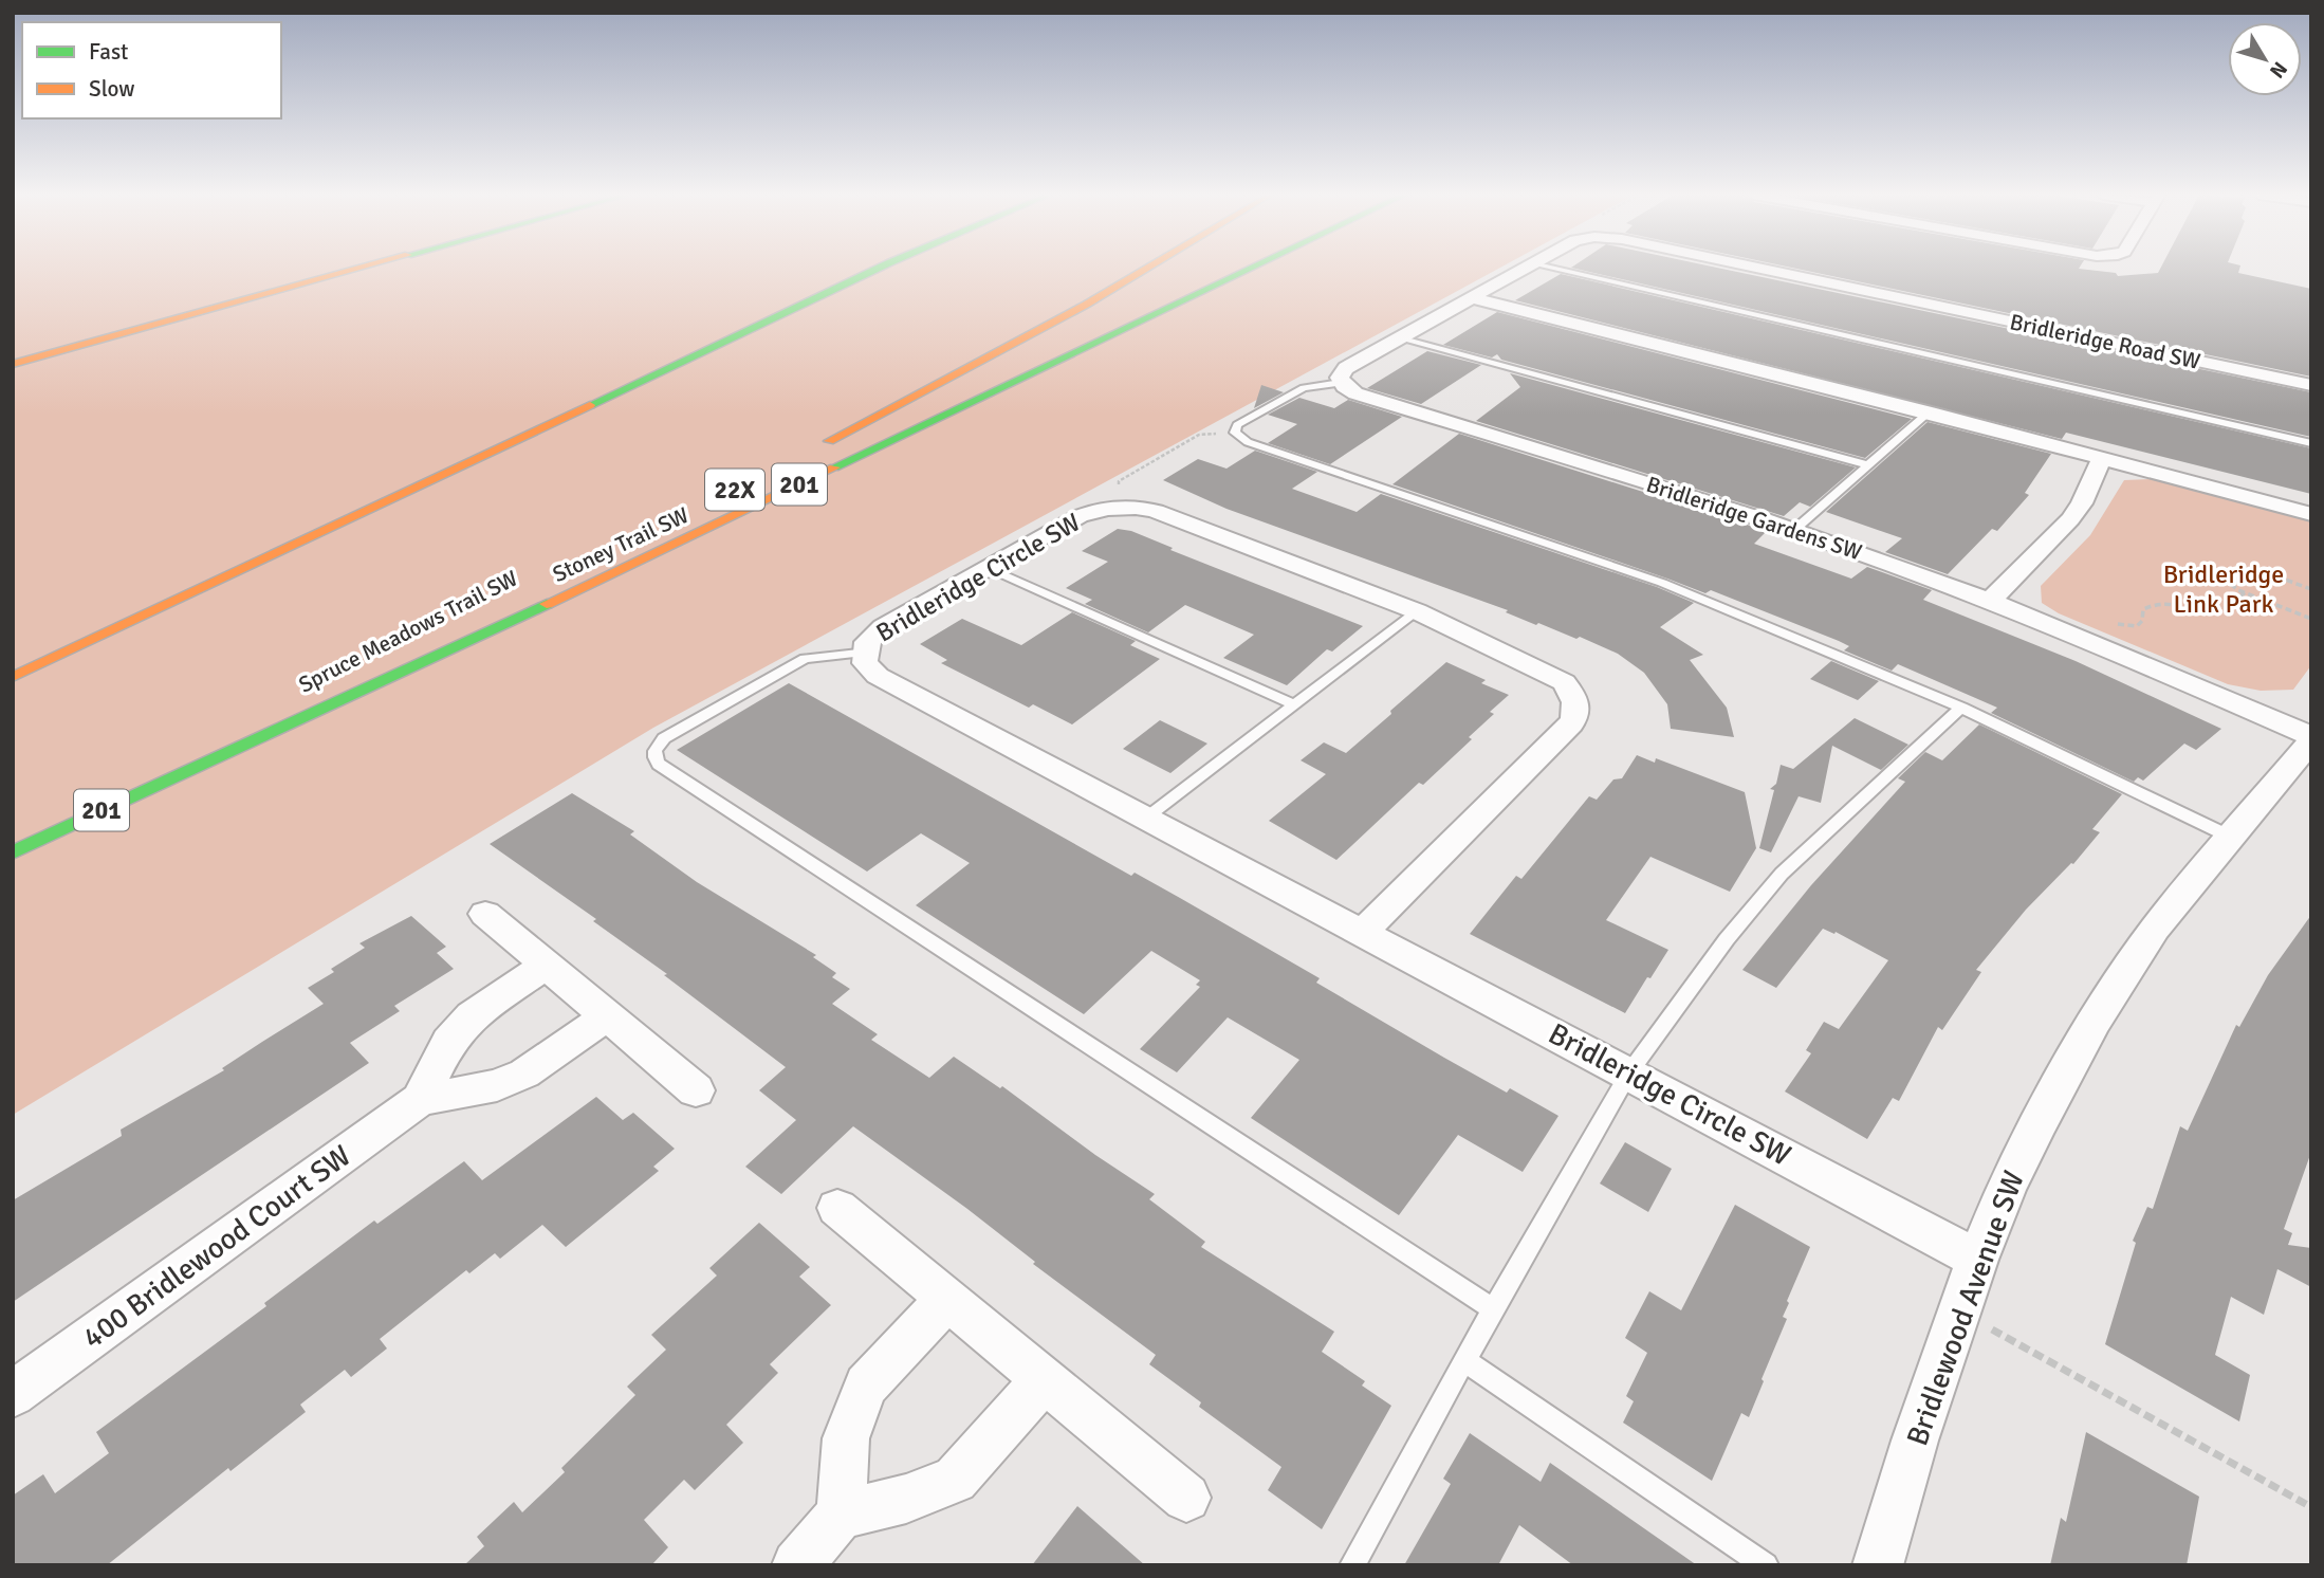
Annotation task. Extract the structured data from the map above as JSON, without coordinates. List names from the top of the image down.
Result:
{
  "streets": {
    "main road": ["201", "Stoney Trail SW", "Spruce Meadows Trail SW"],
    "street": [
      "Bridleridge Road SW",
      "Bridleridge Gardens SW",
      "Bridleridge Circle SW",
      "400 Bridlewood Court SW",
      "Bridlewood Avenue SW"
    ]
  },
  "crossings": [
    ["Bridleridge Gardens SW", "Bridlewood Avenue SW"],
    ["Stoney Trail SW", "Spruce Meadows Trail SW"],
    ["Bridleridge Circle SW", "Bridlewood Avenue SW"]
  ],
  "parks": ["Bridleridge Link Park"],
  "legend": ["Fast", "Slow"],
  "north": "bottom right"
}
